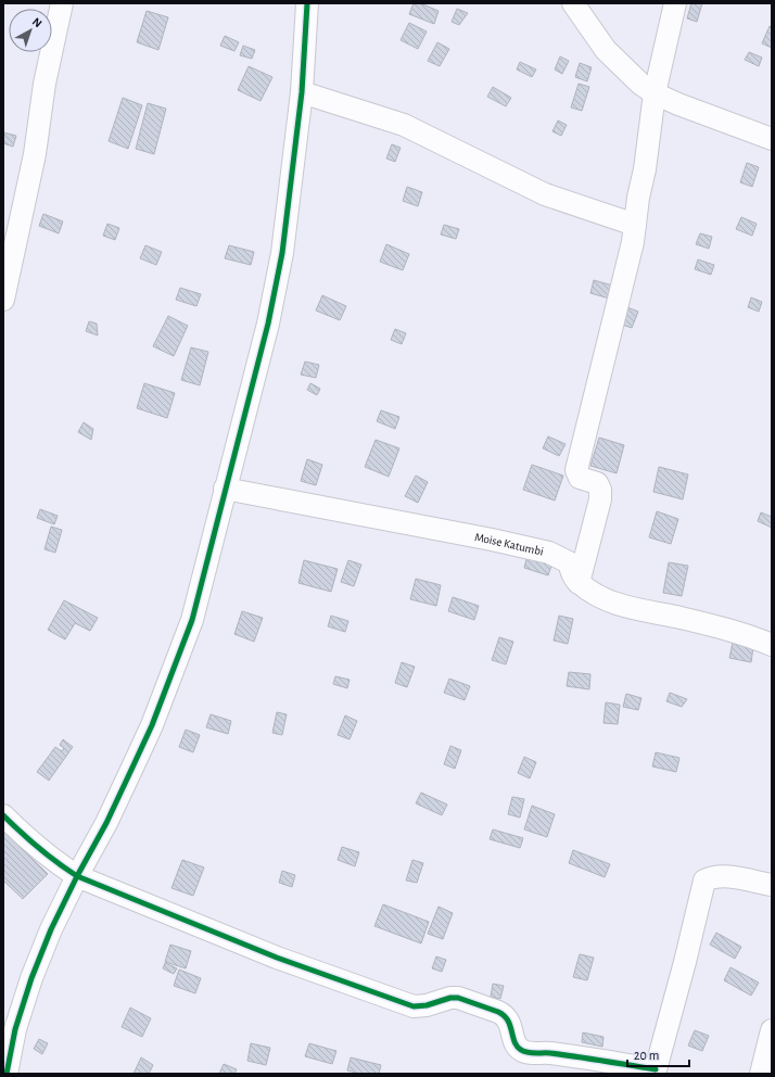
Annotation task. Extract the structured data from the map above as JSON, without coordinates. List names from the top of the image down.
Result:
{
  "streets": {
    "street": ["Moise Katumbi"]
  },
  "scale_bar": "20 m",
  "north": "top right"
}
